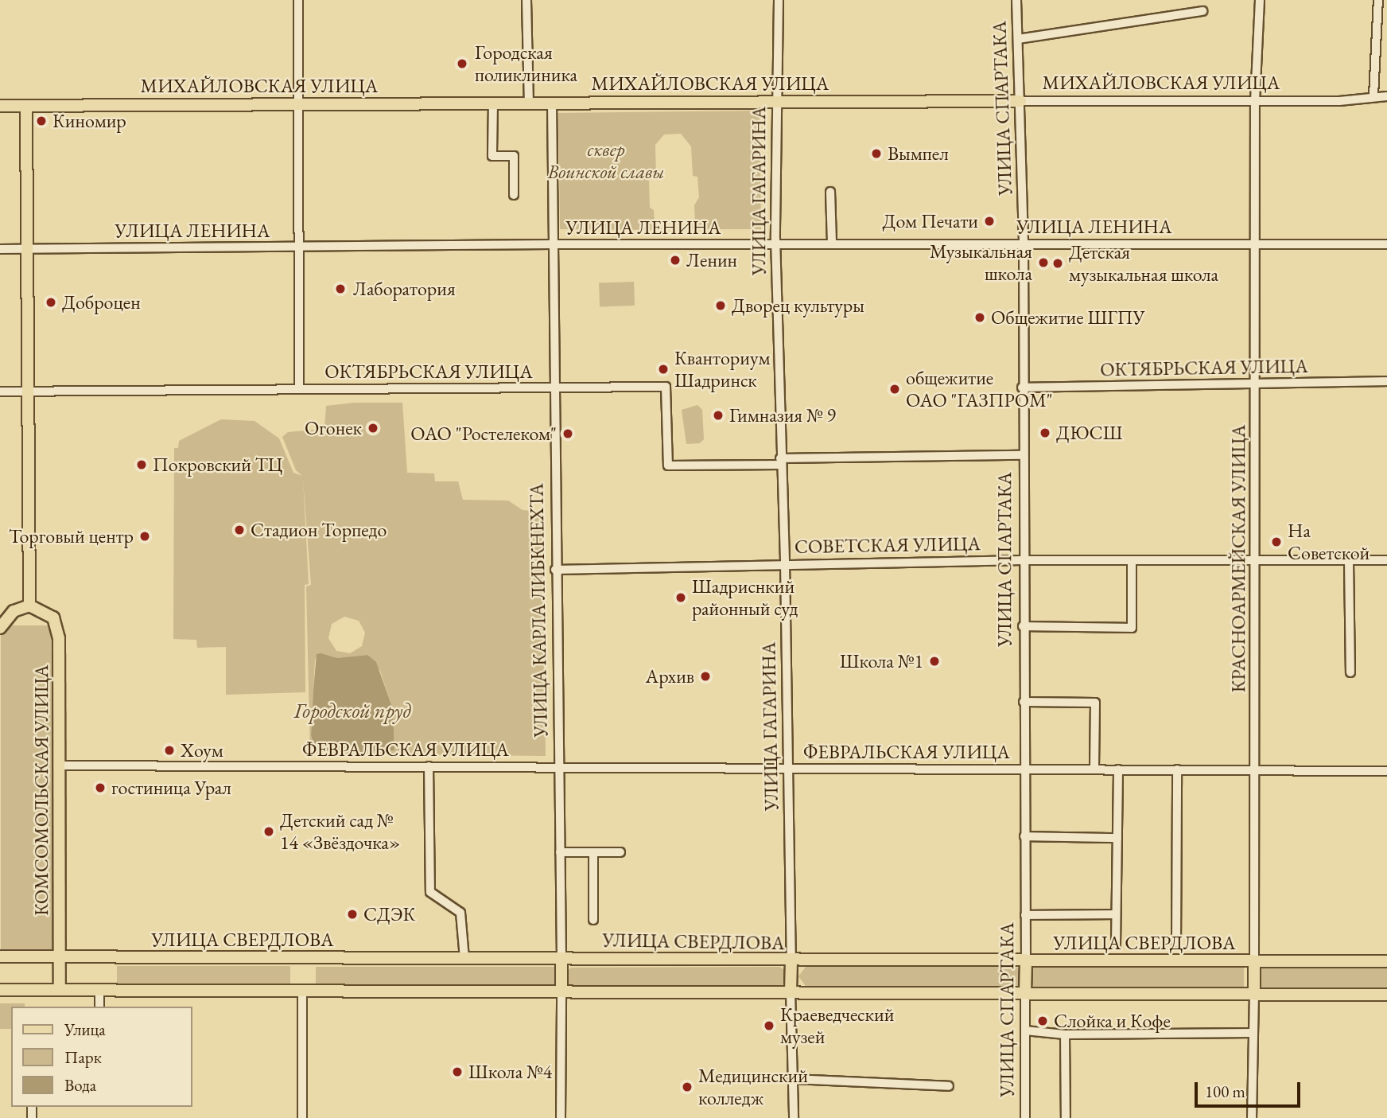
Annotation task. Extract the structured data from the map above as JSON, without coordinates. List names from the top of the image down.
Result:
{
  "streets": {
    "main road": [
      "МИХАЙЛОВСКАЯ УЛИЦА",
      "УЛИЦА СПАРТАКА",
      "УЛИЦА ГАГАРИНА",
      "КРАСНОАРМЕЙСКАЯ УЛИЦА",
      "УЛИЦА КАРЛА ЛИБКНЕХТА",
      "КОМСОМОЛЬСКАЯ УЛИЦА",
      "УЛИЦА СВЕРДЛОВА"
    ],
    "street": [
      "УЛИЦА ЛЕНИНА",
      "ОКТЯБРЬСКАЯ УЛИЦА",
      "СОВЕТСКАЯ УЛИЦА",
      "ФЕВРАЛЬСКАЯ УЛИЦА"
    ]
  },
  "crossings": [
    ["МИХАЙЛОВСКАЯ УЛИЦА", "УЛИЦА СПАРТАКА"],
    ["МИХАЙЛОВСКАЯ УЛИЦА", "УЛИЦА ГАГАРИНА"],
    ["МИХАЙЛОВСКАЯ УЛИЦА", "КРАСНОАРМЕЙСКАЯ УЛИЦА"],
    ["МИХАЙЛОВСКАЯ УЛИЦА", "УЛИЦА КАРЛА ЛИБКНЕХТА"],
    ["УЛИЦА СПАРТАКА", "УЛИЦА ЛЕНИНА"],
    ["УЛИЦА СПАРТАКА", "ОКТЯБРЬСКАЯ УЛИЦА"],
    ["УЛИЦА СПАРТАКА", "СОВЕТСКАЯ УЛИЦА"],
    ["УЛИЦА СПАРТАКА", "ФЕВРАЛЬСКАЯ УЛИЦА"],
    ["УЛИЦА СПАРТАКА", "УЛИЦА СВЕРДЛОВА"],
    ["УЛИЦА ГАГАРИНА", "УЛИЦА ЛЕНИНА"],
    ["УЛИЦА ГАГАРИНА", "ОКТЯБРЬСКАЯ УЛИЦА"],
    ["УЛИЦА ГАГАРИНА", "СОВЕТСКАЯ УЛИЦА"],
    ["УЛИЦА ГАГАРИНА", "ФЕВРАЛЬСКАЯ УЛИЦА"],
    ["УЛИЦА ГАГАРИНА", "УЛИЦА СВЕРДЛОВА"],
    ["УЛИЦА ЛЕНИНА", "КРАСНОАРМЕЙСКАЯ УЛИЦА"],
    ["УЛИЦА ЛЕНИНА", "УЛИЦА КАРЛА ЛИБКНЕХТА"],
    ["ОКТЯБРЬСКАЯ УЛИЦА", "КРАСНОАРМЕЙСКАЯ УЛИЦА"],
    ["ОКТЯБРЬСКАЯ УЛИЦА", "УЛИЦА КАРЛА ЛИБКНЕХТА"],
    ["СОВЕТСКАЯ УЛИЦА", "КРАСНОАРМЕЙСКАЯ УЛИЦА"],
    ["СОВЕТСКАЯ УЛИЦА", "УЛИЦА КАРЛА ЛИБКНЕХТА"],
    ["КРАСНОАРМЕЙСКАЯ УЛИЦА", "ФЕВРАЛЬСКАЯ УЛИЦА"],
    ["КРАСНОАРМЕЙСКАЯ УЛИЦА", "УЛИЦА СВЕРДЛОВА"],
    ["УЛИЦА КАРЛА ЛИБКНЕХТА", "ФЕВРАЛЬСКАЯ УЛИЦА"],
    ["УЛИЦА КАРЛА ЛИБКНЕХТА", "УЛИЦА СВЕРДЛОВА"],
    ["ФЕВРАЛЬСКАЯ УЛИЦА", "КОМСОМОЛЬСКАЯ УЛИЦА"],
    ["КОМСОМОЛЬСКАЯ УЛИЦА", "УЛИЦА СВЕРДЛОВА"]
  ],
  "water": ["Городской пруд"],
  "parks": ["сквер Воинской славы"],
  "places": [
    "Городская поликлиника",
    "Киномир",
    "Вымпел",
    "Дом Печати",
    "Ленин",
    "Музыкальная школа",
    "Детская музыкальная школа",
    "Лаборатория",
    "Доброцен",
    "Дворец культуры",
    "Общежитие ШГПУ",
    "Кванториум Шадринск",
    "общежитие ОАО \"ГАЗПРОМ\"",
    "Гимназия № 9",
    "Огонек",
    "ДЮСШ",
    "ОАО \"Ростелеком\"",
    "Покровский ТЦ",
    "Стадион Торпедо",
    "Торговый центр",
    "На Советской",
    "Шадриснкий районный суд",
    "Школа №1",
    "Архив",
    "Хоум",
    "гостиница Урал",
    "Детский сад № 14 «Звёздочка»",
    "СДЭК",
    "Слойка и Кофе",
    "Краеведческий музей",
    "Школа №4",
    "Медицинский колледж"
  ],
  "legend": ["Улица", "Парк", "Вода"],
  "scale_bar": "100 m"
}
